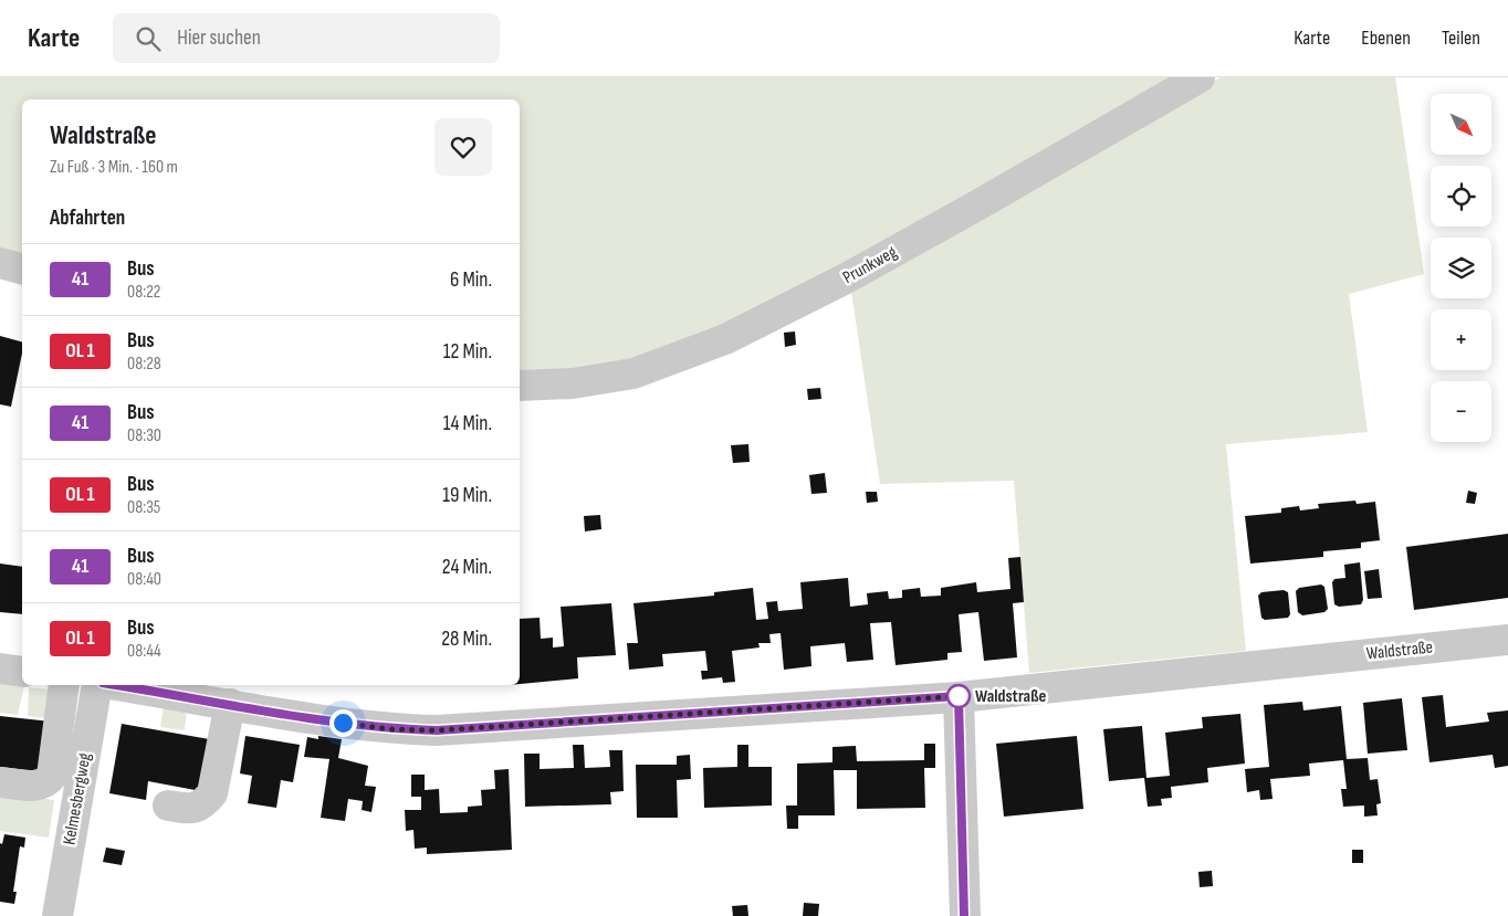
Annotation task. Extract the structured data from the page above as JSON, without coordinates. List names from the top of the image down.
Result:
{
  "streets": {
    "street": ["Prunkweg", "Waldstraße", "Kelmesbergweg"]
  },
  "places": ["Waldstraße"],
  "lines": ["bus line 41"],
  "north": "bottom right",
  "page": {
    "header": "Karte",
    "search": "Hier suchen",
    "nav": ["Karte", "Ebenen", "Teilen"],
    "map_buttons": ["+", "−"],
    "heading": [
      ["Waldstraße", "Zu Fuß · 3 Min. · 160 m"],
      "Abfahrten"
    ],
    "list": [
      {
        "mark": "41",
        "name": "Bus",
        "note": "08:22",
        "value": "6 Min."
      },
      {
        "mark": "OL 1",
        "name": "Bus",
        "note": "08:28",
        "value": "12 Min."
      },
      {
        "mark": "41",
        "name": "Bus",
        "note": "08:30",
        "value": "14 Min."
      },
      {
        "mark": "OL 1",
        "name": "Bus",
        "note": "08:35",
        "value": "19 Min."
      },
      {
        "mark": "41",
        "name": "Bus",
        "note": "08:40",
        "value": "24 Min."
      },
      {
        "mark": "OL 1",
        "name": "Bus",
        "note": "08:44",
        "value": "28 Min."
      }
    ]
  }
}
